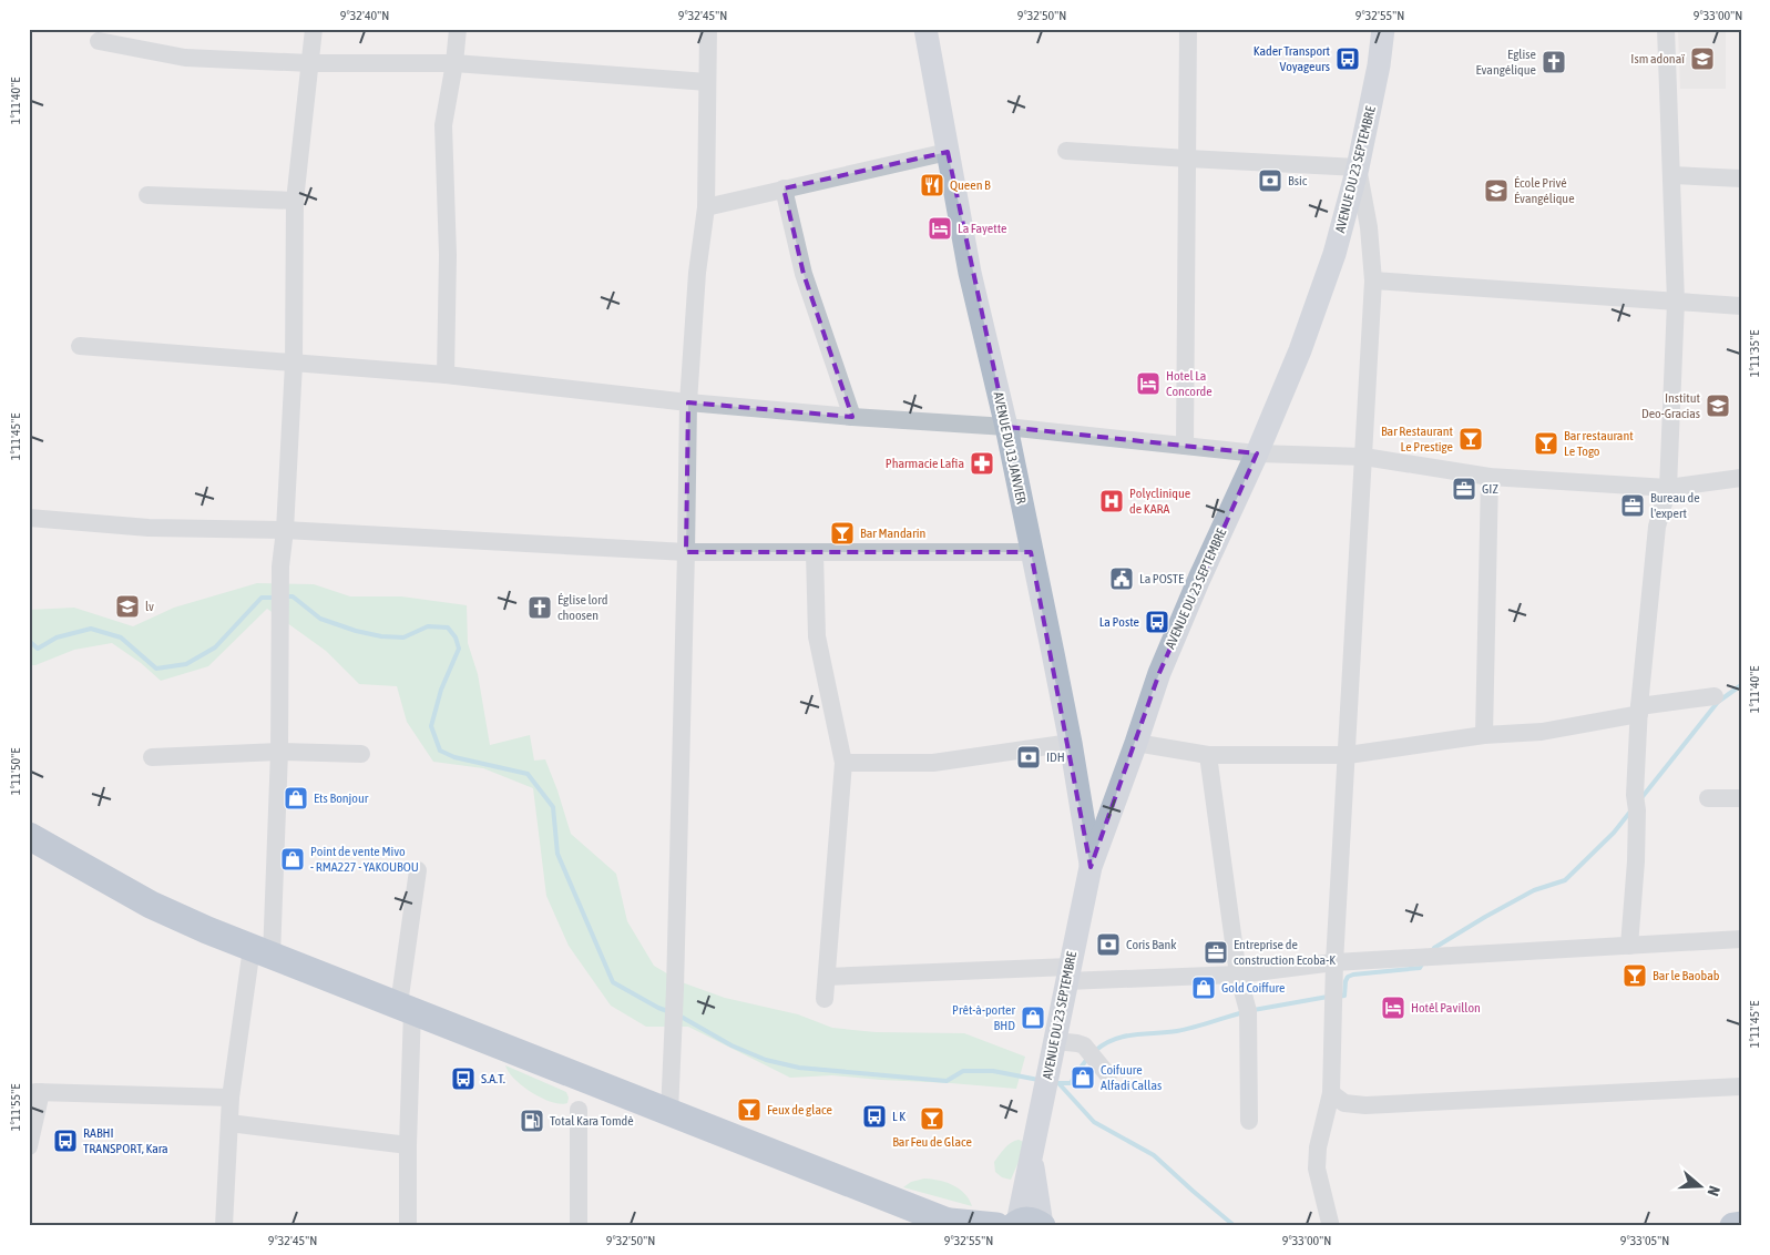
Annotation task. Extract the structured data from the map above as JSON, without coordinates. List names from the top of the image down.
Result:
{
  "streets": {
    "main road": ["AVENUE DU 23 SEPTEMBRE", "AVENUE DU 13 JANVIER"]
  },
  "crossings": [
    ["AVENUE DU 23 SEPTEMBRE", "AVENUE DU 13 JANVIER"]
  ],
  "places": {
    "bus stop": [
      "Kader Transport Voyageurs",
      "La Poste",
      "S.A.T.",
      "L K",
      "RABHI TRANSPORT, Kara"
    ],
    "school or university": [
      "Ism adonaï",
      "École Privé Évangélique",
      "Institut Deo-Gracias",
      "lv"
    ],
    "church": ["Eglise Evangélique", "Église lord choosen"],
    "bank": ["Bsic", "IDH", "Coris Bank"],
    "restaurant": ["Queen B"],
    "hotel": ["La Fayette", "Hotel La Concorde", "Hotêl Pavillon"],
    "bar": [
      "Bar Restaurant Le Prestige",
      "Bar restaurant Le Togo",
      "Bar Mandarin",
      "Bar le Baobab",
      "Feux de glace",
      "Bar Feu de Glace"
    ],
    "pharmacy": ["Pharmacie Lafia"],
    "office": ["GIZ", "Bureau de l'expert", "Entreprise de construction Ecoba-K"],
    "hospital": ["Polyclinique de KARA"],
    "public building": ["La POSTE"],
    "shop": [
      "Ets Bonjour",
      "Point de vente Mivo - RMA227 - YAKOUBOU",
      "Gold Coiffure",
      "Prêt-à-porter BHD",
      "Coifuure Alfadi Callas"
    ],
    "fuel station": ["Total Kara Tomdè"]
  },
  "north": "right",
  "coordinates": [
    "9°32'40\"N",
    "9°32'45\"N",
    "9°32'50\"N",
    "9°32'55\"N",
    "9°33'00\"N",
    "1°11'40\"E",
    "1°11'35\"E",
    "1°11'45\"E",
    "1°11'50\"E",
    "1°11'55\"E",
    "9°33'05\"N"
  ]
}
